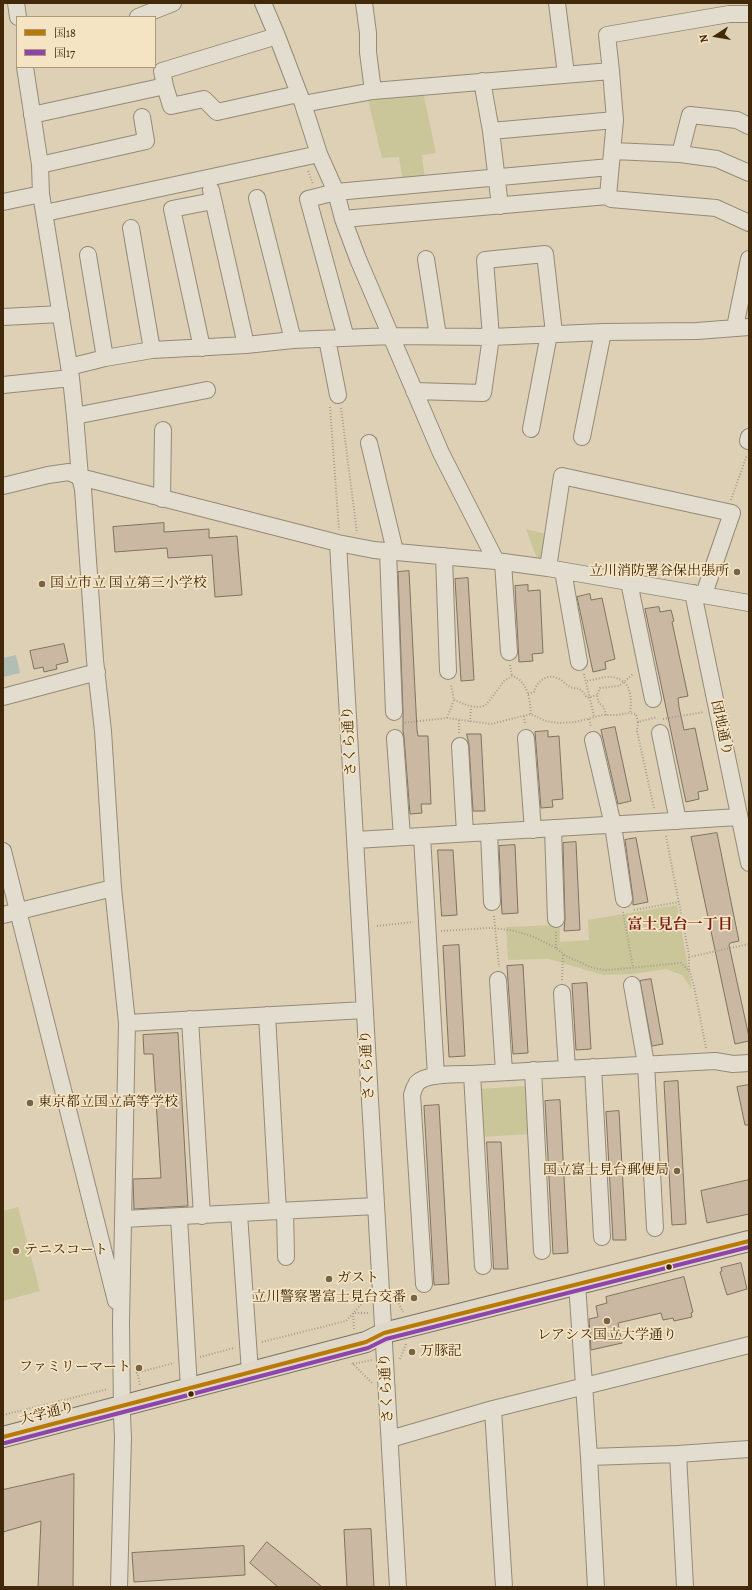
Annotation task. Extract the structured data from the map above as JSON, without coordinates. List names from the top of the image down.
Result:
{
  "streets": {
    "main road": ["大学通り"],
    "street": ["団地通り", "さくら通り"]
  },
  "crossings": [
    ["さくら通り", "大学通り"]
  ],
  "districts": ["富士見台一丁目"],
  "places": [
    "立川消防署谷保出張所",
    "国立市立 国立第三小学校",
    "東京都立国立高等学校",
    "国立富士見台郵便局",
    "テニスコート",
    "ガスト",
    "立川警察署富士見台交番",
    "レアシス国立大学通り",
    "万豚記",
    "ファミリーマート"
  ],
  "lines": ["transit line 国18", "transit line 国17"],
  "legend": ["国18", "国17"],
  "north": "left"
}
